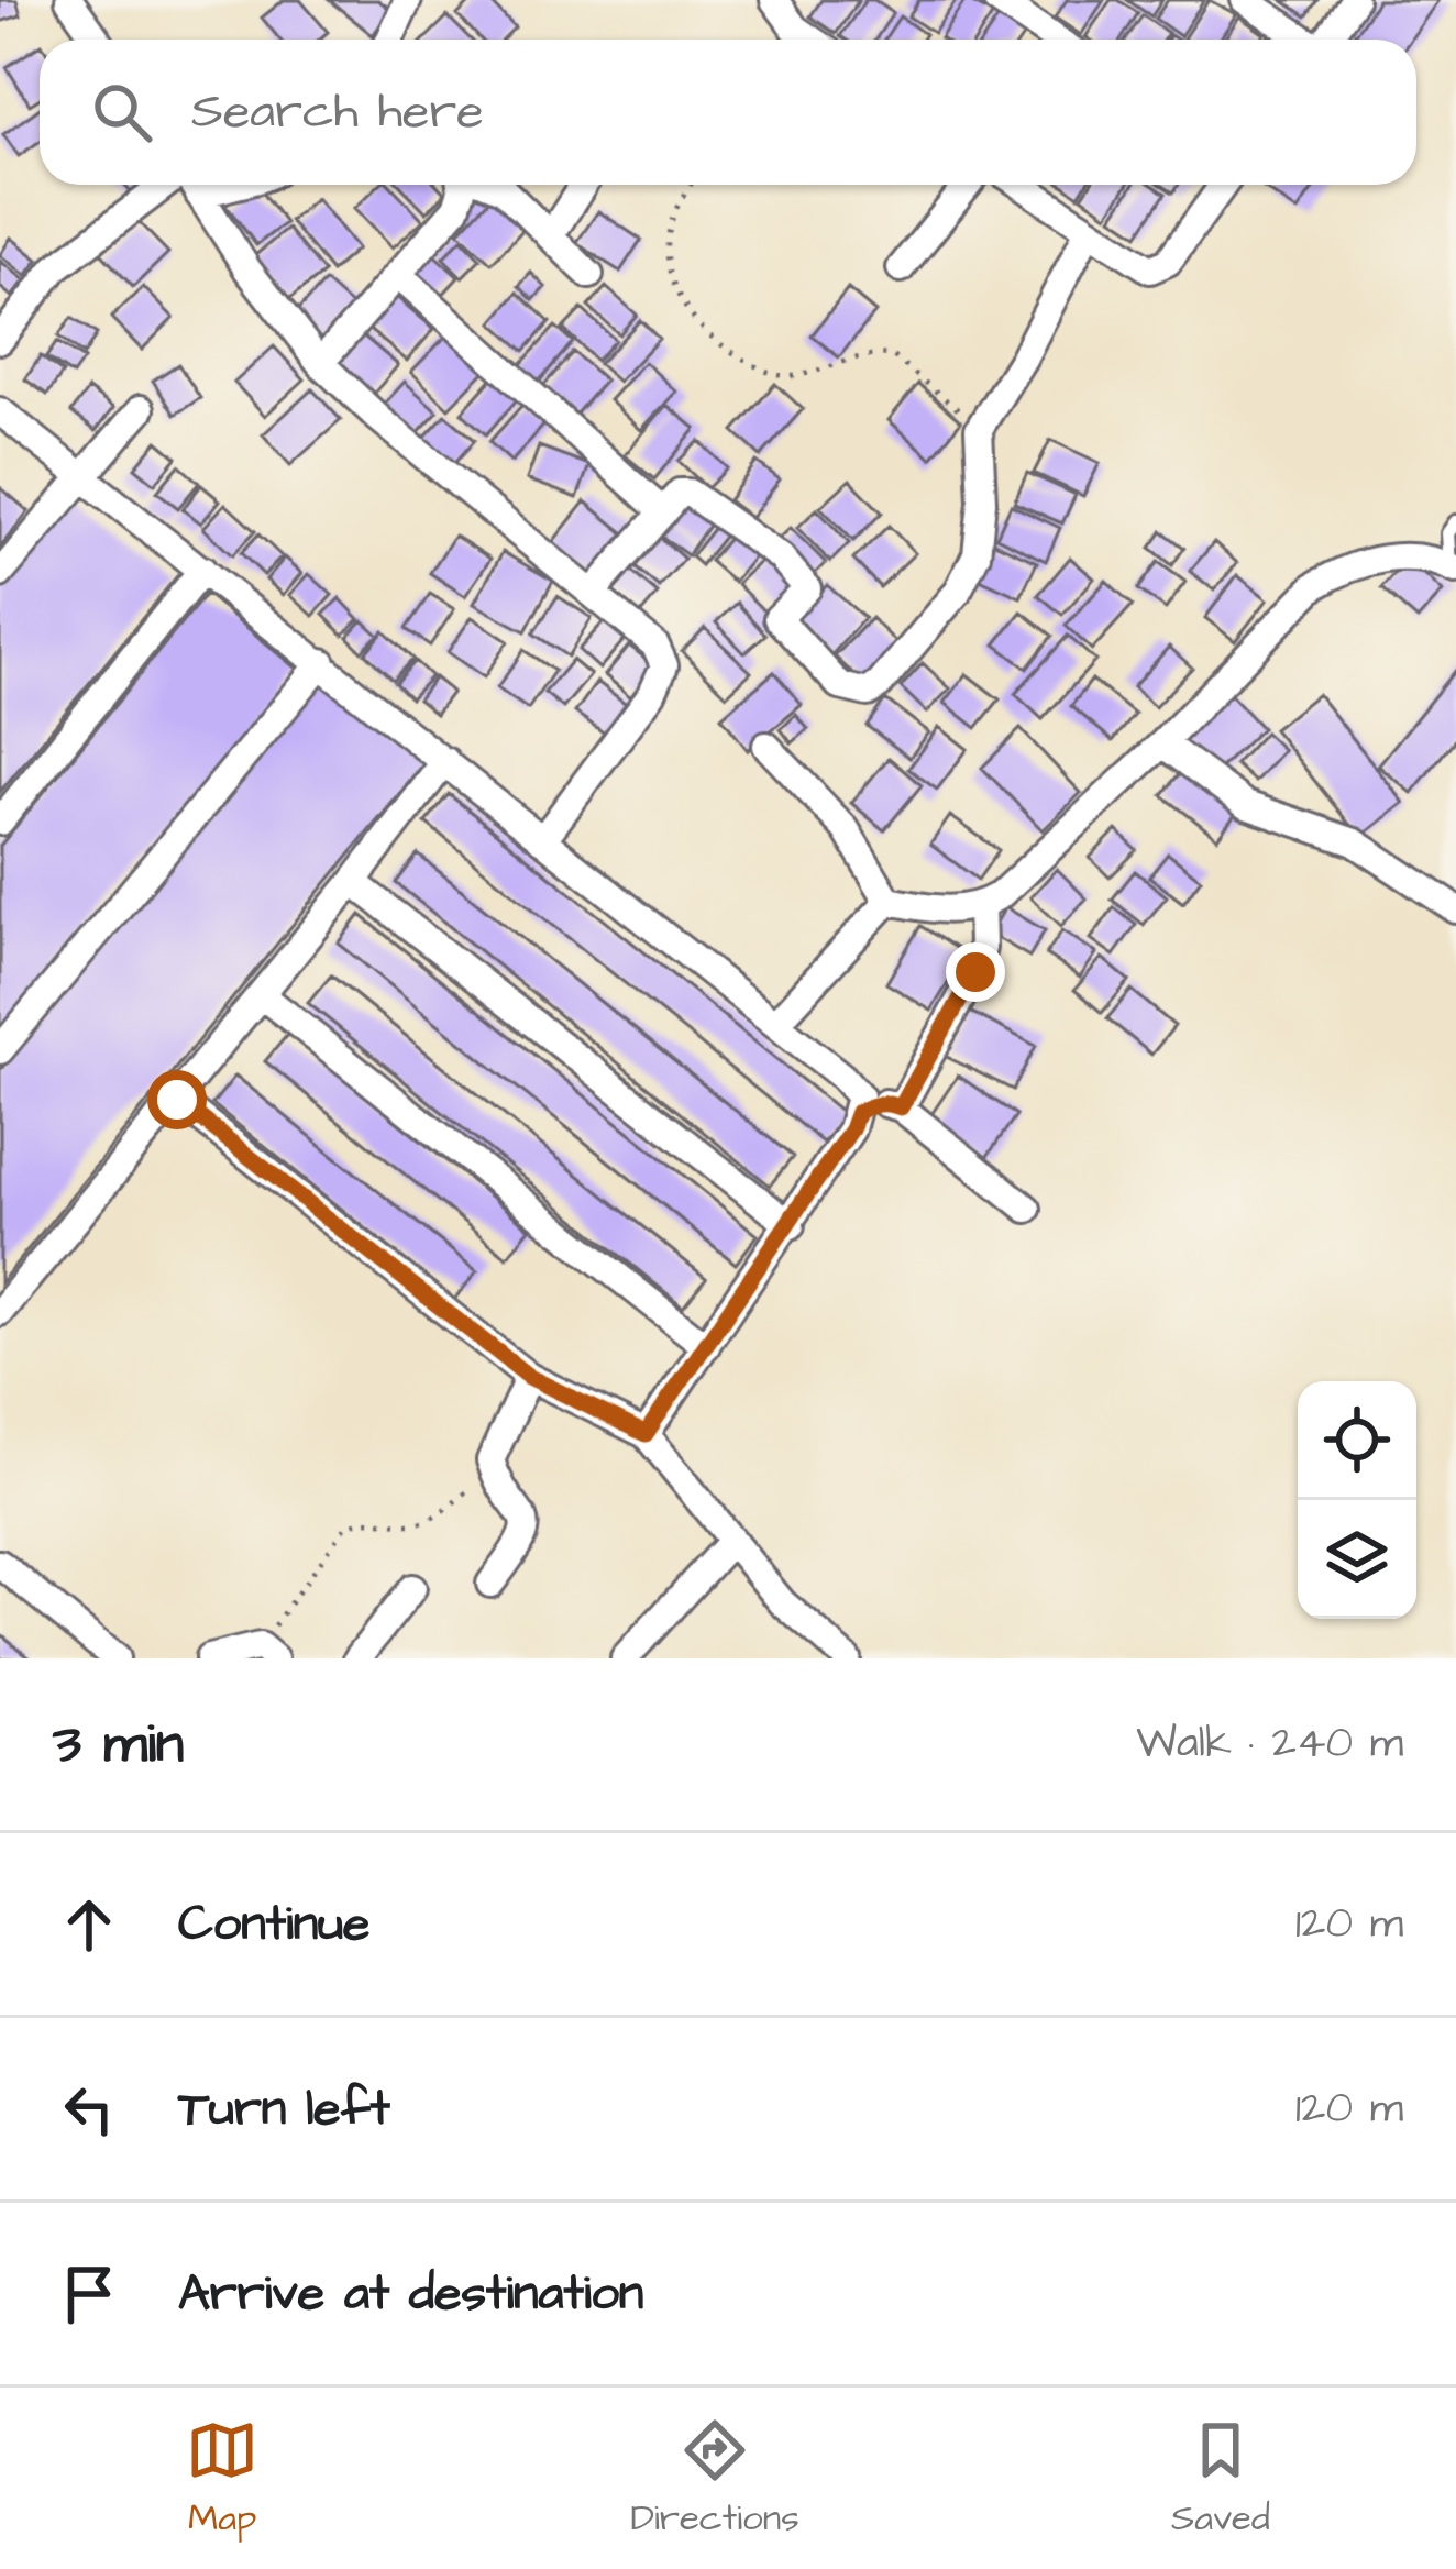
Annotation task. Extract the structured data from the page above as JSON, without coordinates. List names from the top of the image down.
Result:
{
  "page": {
    "search": "Search here",
    "heading": ["3 min", "Walk · 240 m"],
    "list": [
      ["Continue", "120 m"],
      ["Turn left", "120 m"],
      "Arrive at destination"
    ],
    "nav": ["Map", "Directions", "Saved"]
  }
}
